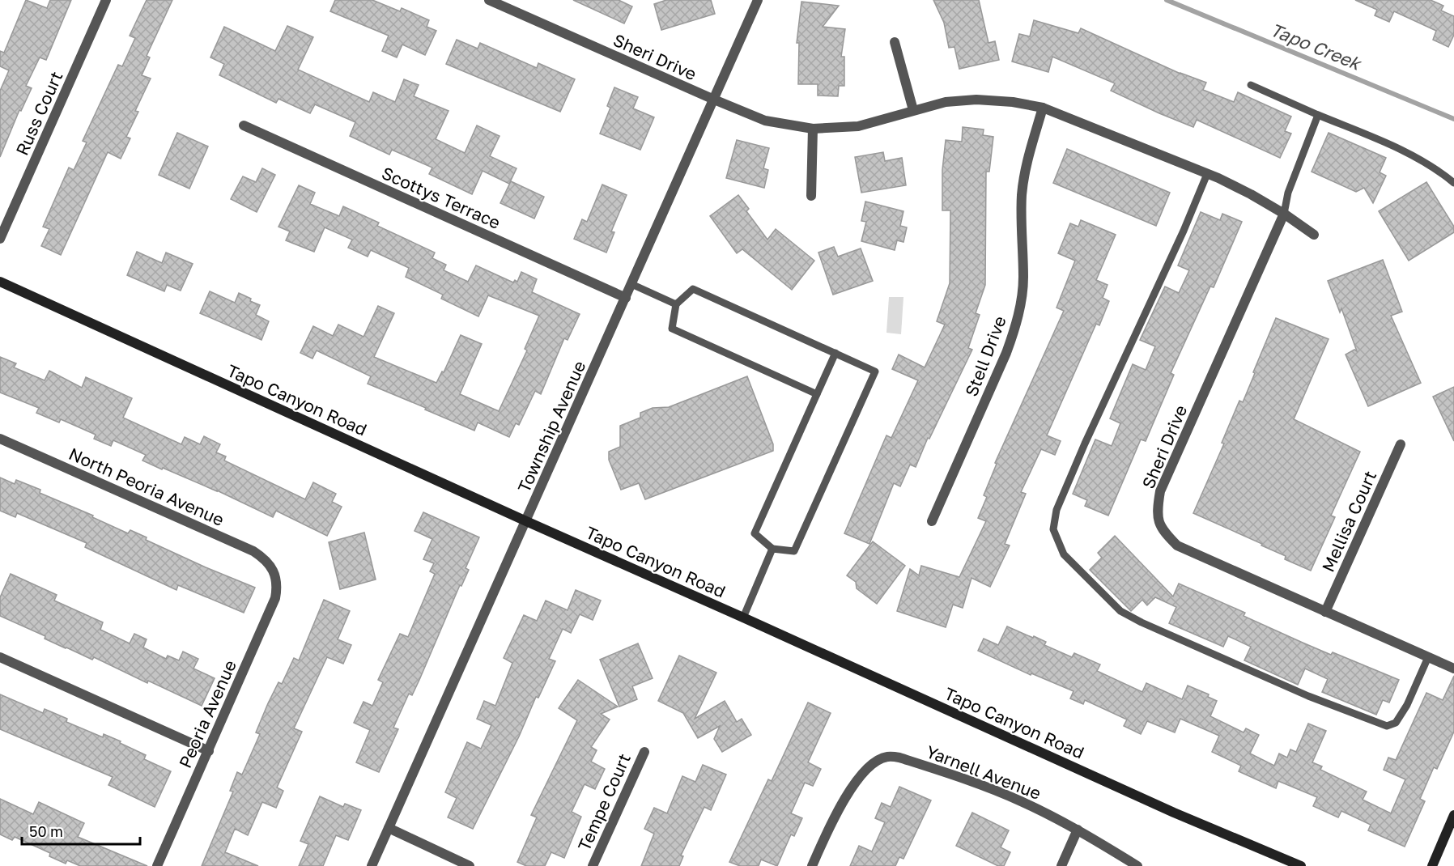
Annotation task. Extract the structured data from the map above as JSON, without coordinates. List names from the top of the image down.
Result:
{
  "streets": {
    "main road": ["Tapo Canyon Road"],
    "street": [
      "Sheri Drive",
      "Russ Court",
      "Scottys Terrace",
      "Stell Drive",
      "Township Avenue",
      "North Peoria Avenue",
      "Mellisa Court",
      "Peoria Avenue",
      "Yarnell Avenue",
      "Tempe Court"
    ]
  },
  "crossings": [
    ["Sheri Drive", "Stell Drive"],
    ["Sheri Drive", "Township Avenue"],
    ["Sheri Drive", "Mellisa Court"],
    ["Scottys Terrace", "Township Avenue"],
    ["Tapo Canyon Road", "Township Avenue"],
    ["North Peoria Avenue", "Peoria Avenue"]
  ],
  "water": ["Tapo Creek"],
  "scale_bar": "50 m"
}
